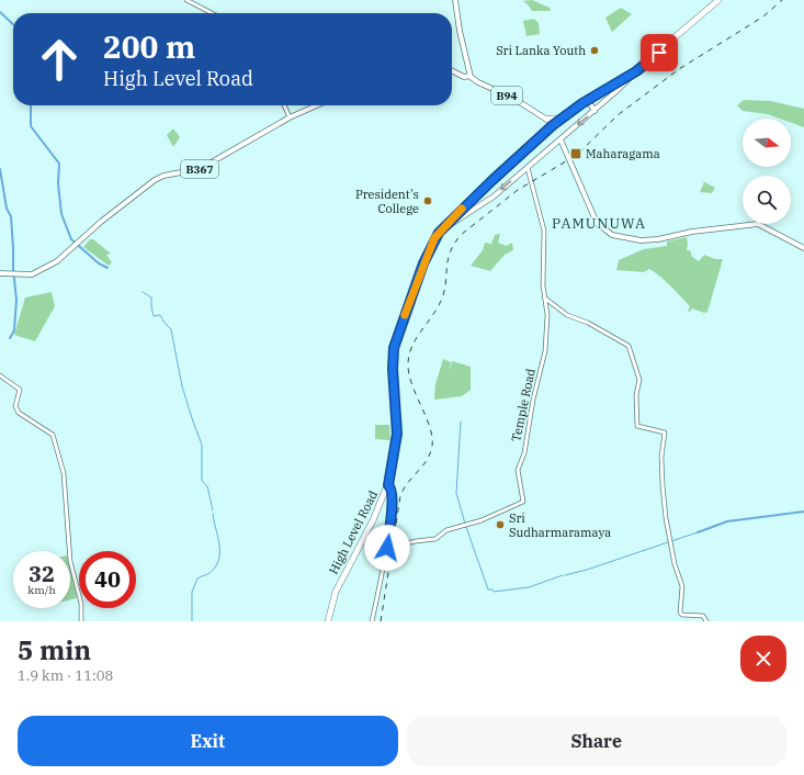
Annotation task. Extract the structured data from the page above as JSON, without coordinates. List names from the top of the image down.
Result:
{
  "streets": {
    "highway": ["High Level Road"],
    "main road": ["B94", "B367"],
    "street": ["Temple Road"]
  },
  "crossings": [
    ["B94", "High Level Road"]
  ],
  "districts": ["PAMUNUWA"],
  "places": {
    "other": ["Sri Lanka Youth", "President's College", "Sri Sudharmaramaya"],
    "transit": ["Maharagama"]
  },
  "north": "right",
  "page": {
    "turn": ["200 m", "High Level Road"],
    "speed": "32 km/h",
    "limit": "40",
    "heading": ["5 min", "1.9 km · 11:08"],
    "buttons": ["Exit", "Share"]
  }
}
